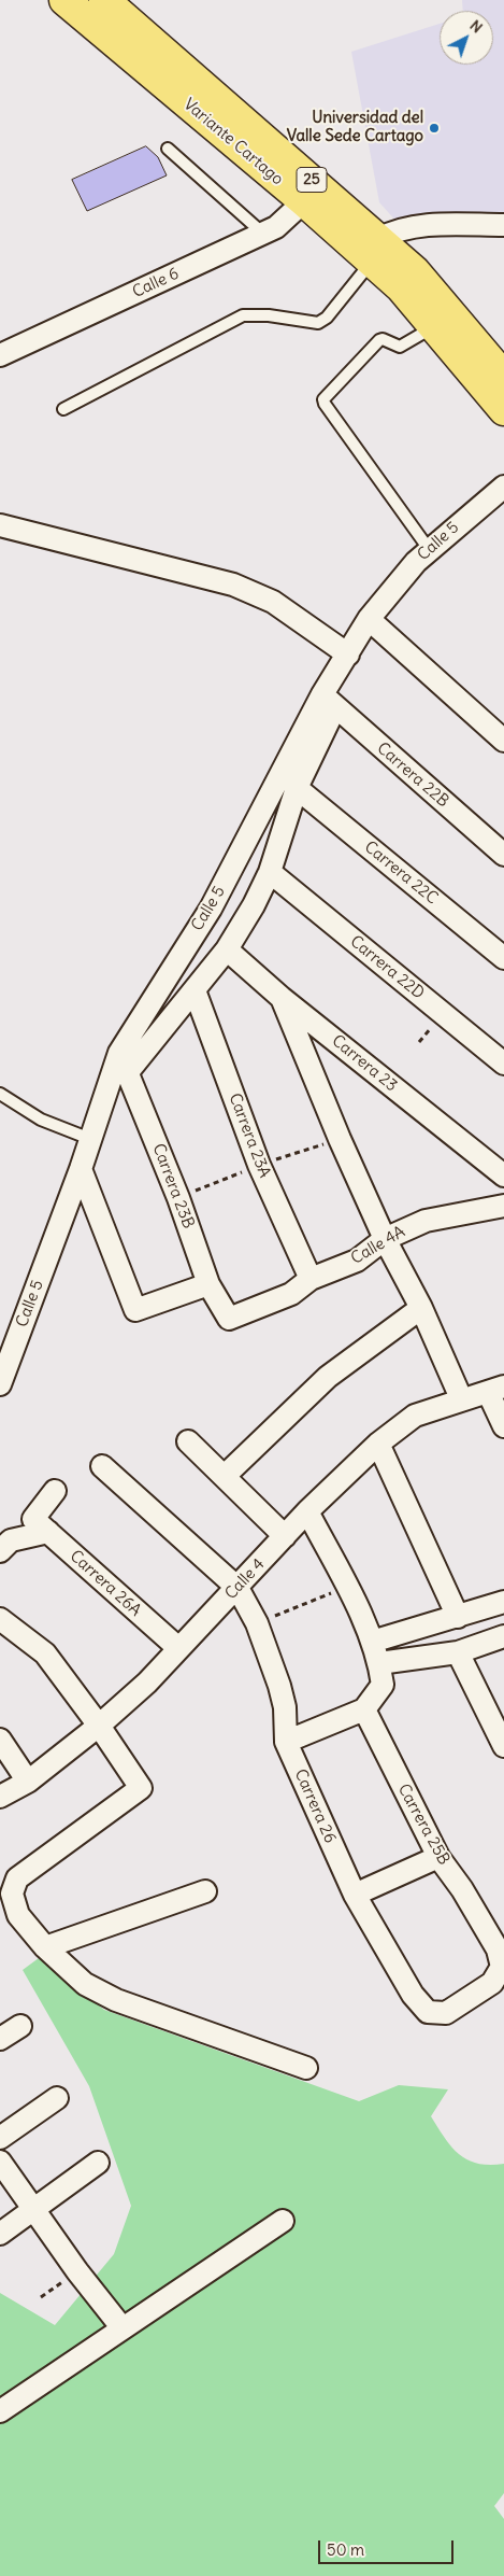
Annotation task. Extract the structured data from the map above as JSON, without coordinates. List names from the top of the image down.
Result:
{
  "streets": {
    "highway": ["Variante Cartago", "25"],
    "street": [
      "Calle 6",
      "Calle 5",
      "Carrera 22B",
      "Carrera 22C",
      "Carrera 22D",
      "Carrera 23",
      "Carrera 23A",
      "Carrera 23B",
      "Calle 4A",
      "Calle 4",
      "Carrera 26A",
      "Carrera 26",
      "Carrera 25B"
    ]
  },
  "crossings": [
    ["Variante Cartago", "Calle 6"],
    ["Calle 5", "Carrera 22B"],
    ["Calle 5", "Carrera 23B"],
    ["Carrera 23A", "Calle 4A"],
    ["Carrera 23B", "Calle 4A"],
    ["Calle 4", "Carrera 26A"],
    ["Calle 4", "Carrera 26"],
    ["Carrera 26", "Carrera 25B"]
  ],
  "places": ["Universidad del Valle Sede Cartago"],
  "scale_bar": "50 m",
  "north": "top right"
}
